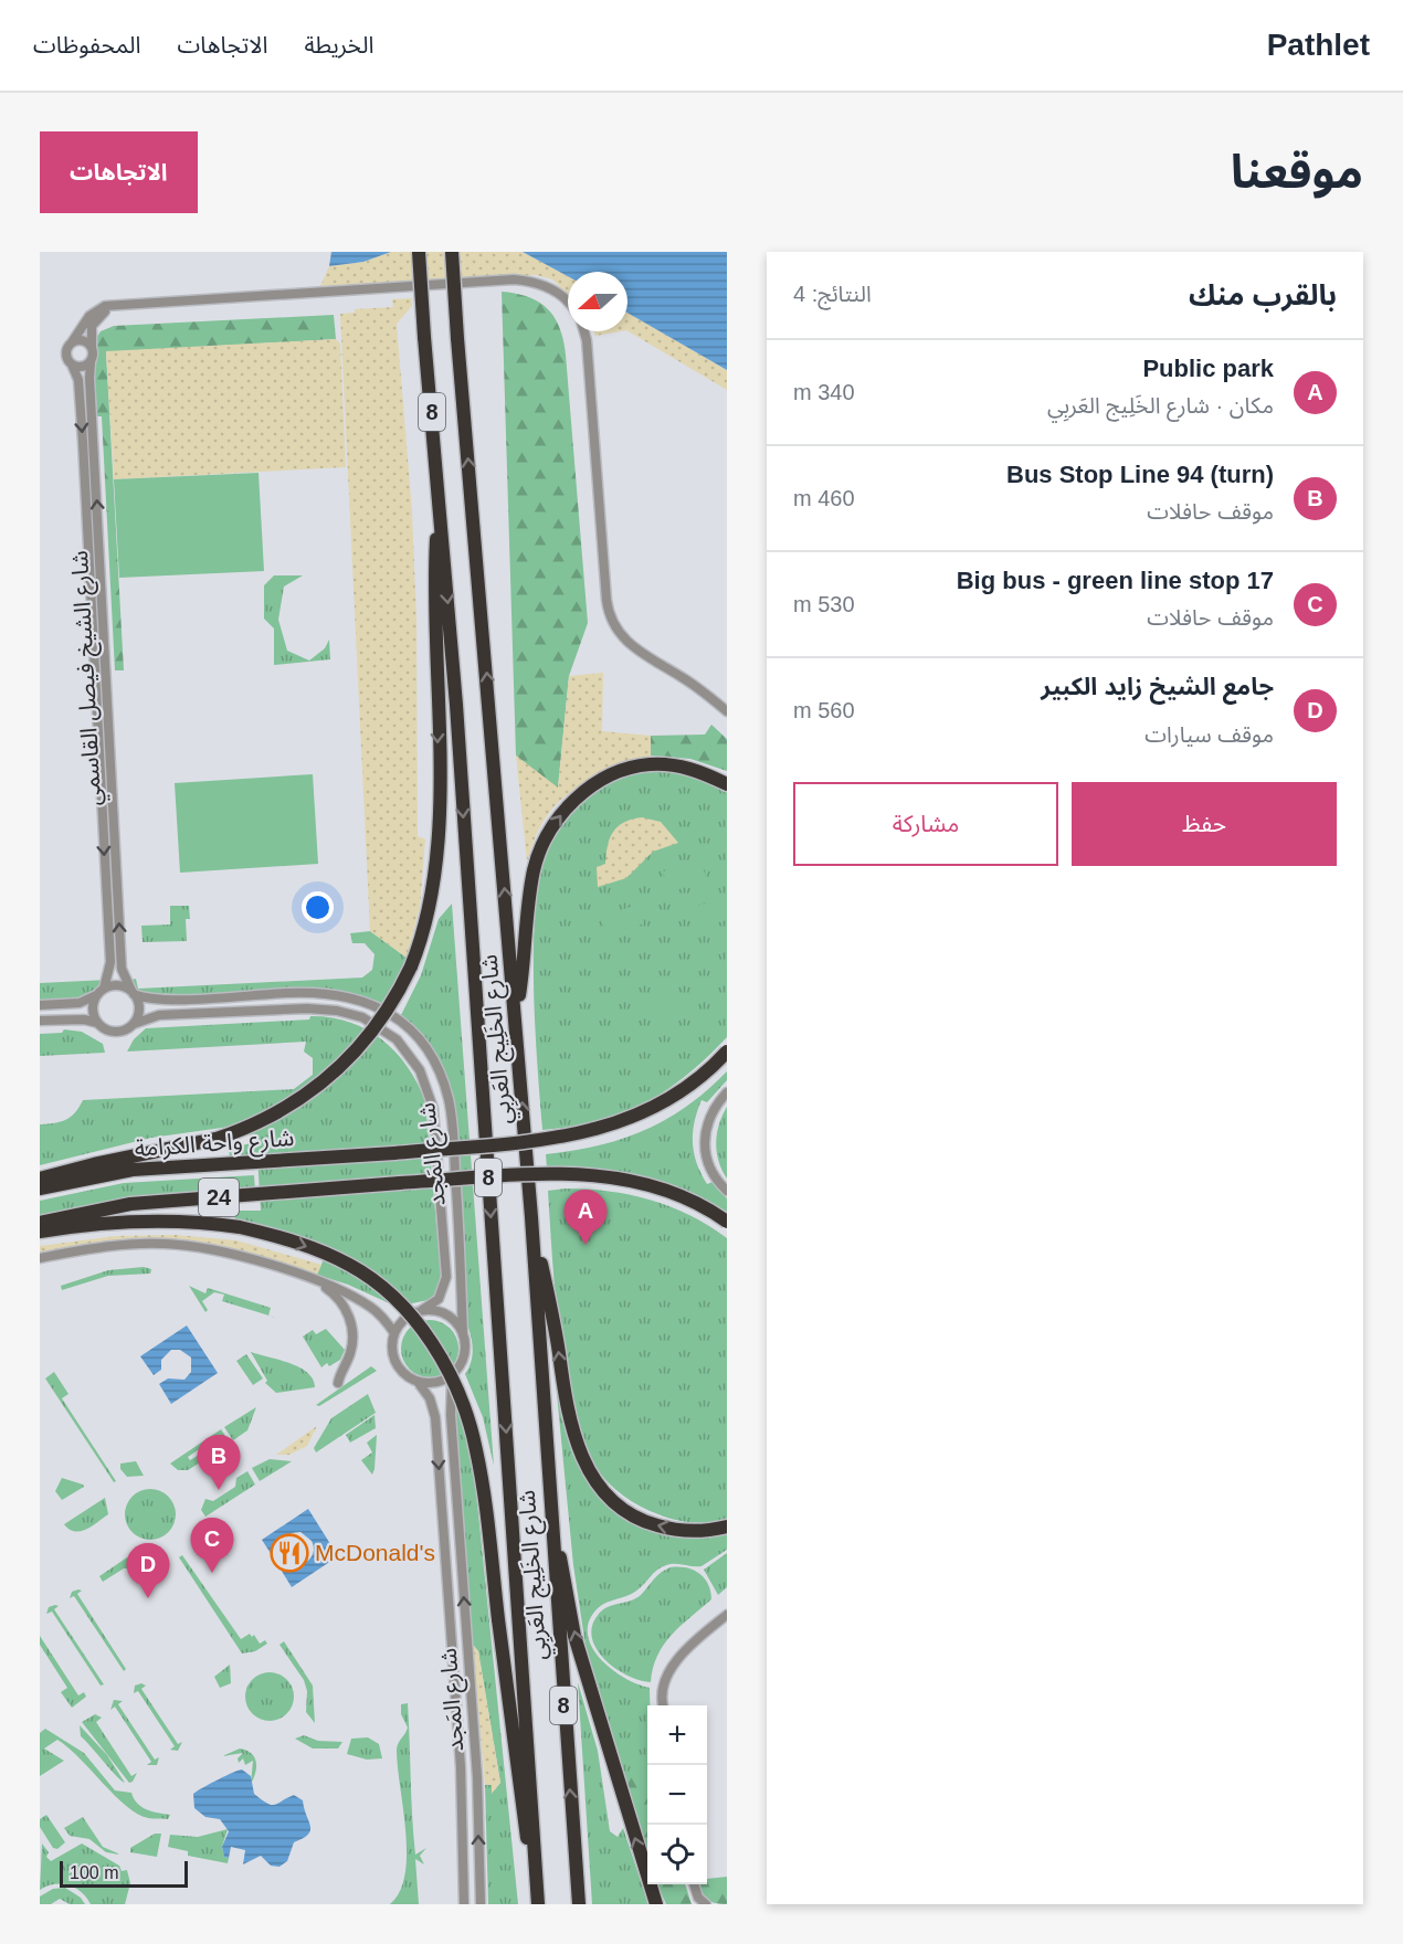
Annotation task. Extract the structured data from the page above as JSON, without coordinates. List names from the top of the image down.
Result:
{
  "streets": {
    "highway": [
      "8",
      "شارع الخَلِيج العَربِي",
      "شارع واحة الكرامة",
      "24"
    ],
    "street": ["شارع الشيخ فيصل القاسمي", "شارع المَجد"]
  },
  "crossings": [
    ["شارع الشيخ فيصل القاسمي", "شارع المَجد"]
  ],
  "places": {
    "restaurant": ["McDonald's"]
  },
  "scale_bar": "100 m",
  "north": "left",
  "page": {
    "header": "Pathlet",
    "nav": ["الخريطة", "الاتجاهات", "المحفوظات"],
    "title": "موقعنا",
    "buttons": [
      "الاتجاهات",
      ["حفظ", "مشاركة"]
    ],
    "heading": ["بالقرب منك", "النتائج: 4"],
    "list": [
      {
        "mark": "A",
        "name": "Public park",
        "note": "مكان · شارع الخَلِيج العَربِي",
        "value": "340 m"
      },
      {
        "mark": "B",
        "name": "Bus Stop Line 94 (turn)",
        "note": "موقف حافلات",
        "value": "460 m"
      },
      {
        "mark": "C",
        "name": "Big bus - green line stop 17",
        "note": "موقف حافلات",
        "value": "530 m"
      },
      {
        "mark": "D",
        "name": "جامع الشيخ زايد الكبير",
        "note": "موقف سيارات",
        "value": "560 m"
      }
    ],
    "pins": [
      "A",
      "B",
      "C",
      "D"
    ],
    "map_buttons": ["+", "−"],
    "scale": "100 m"
  }
}
